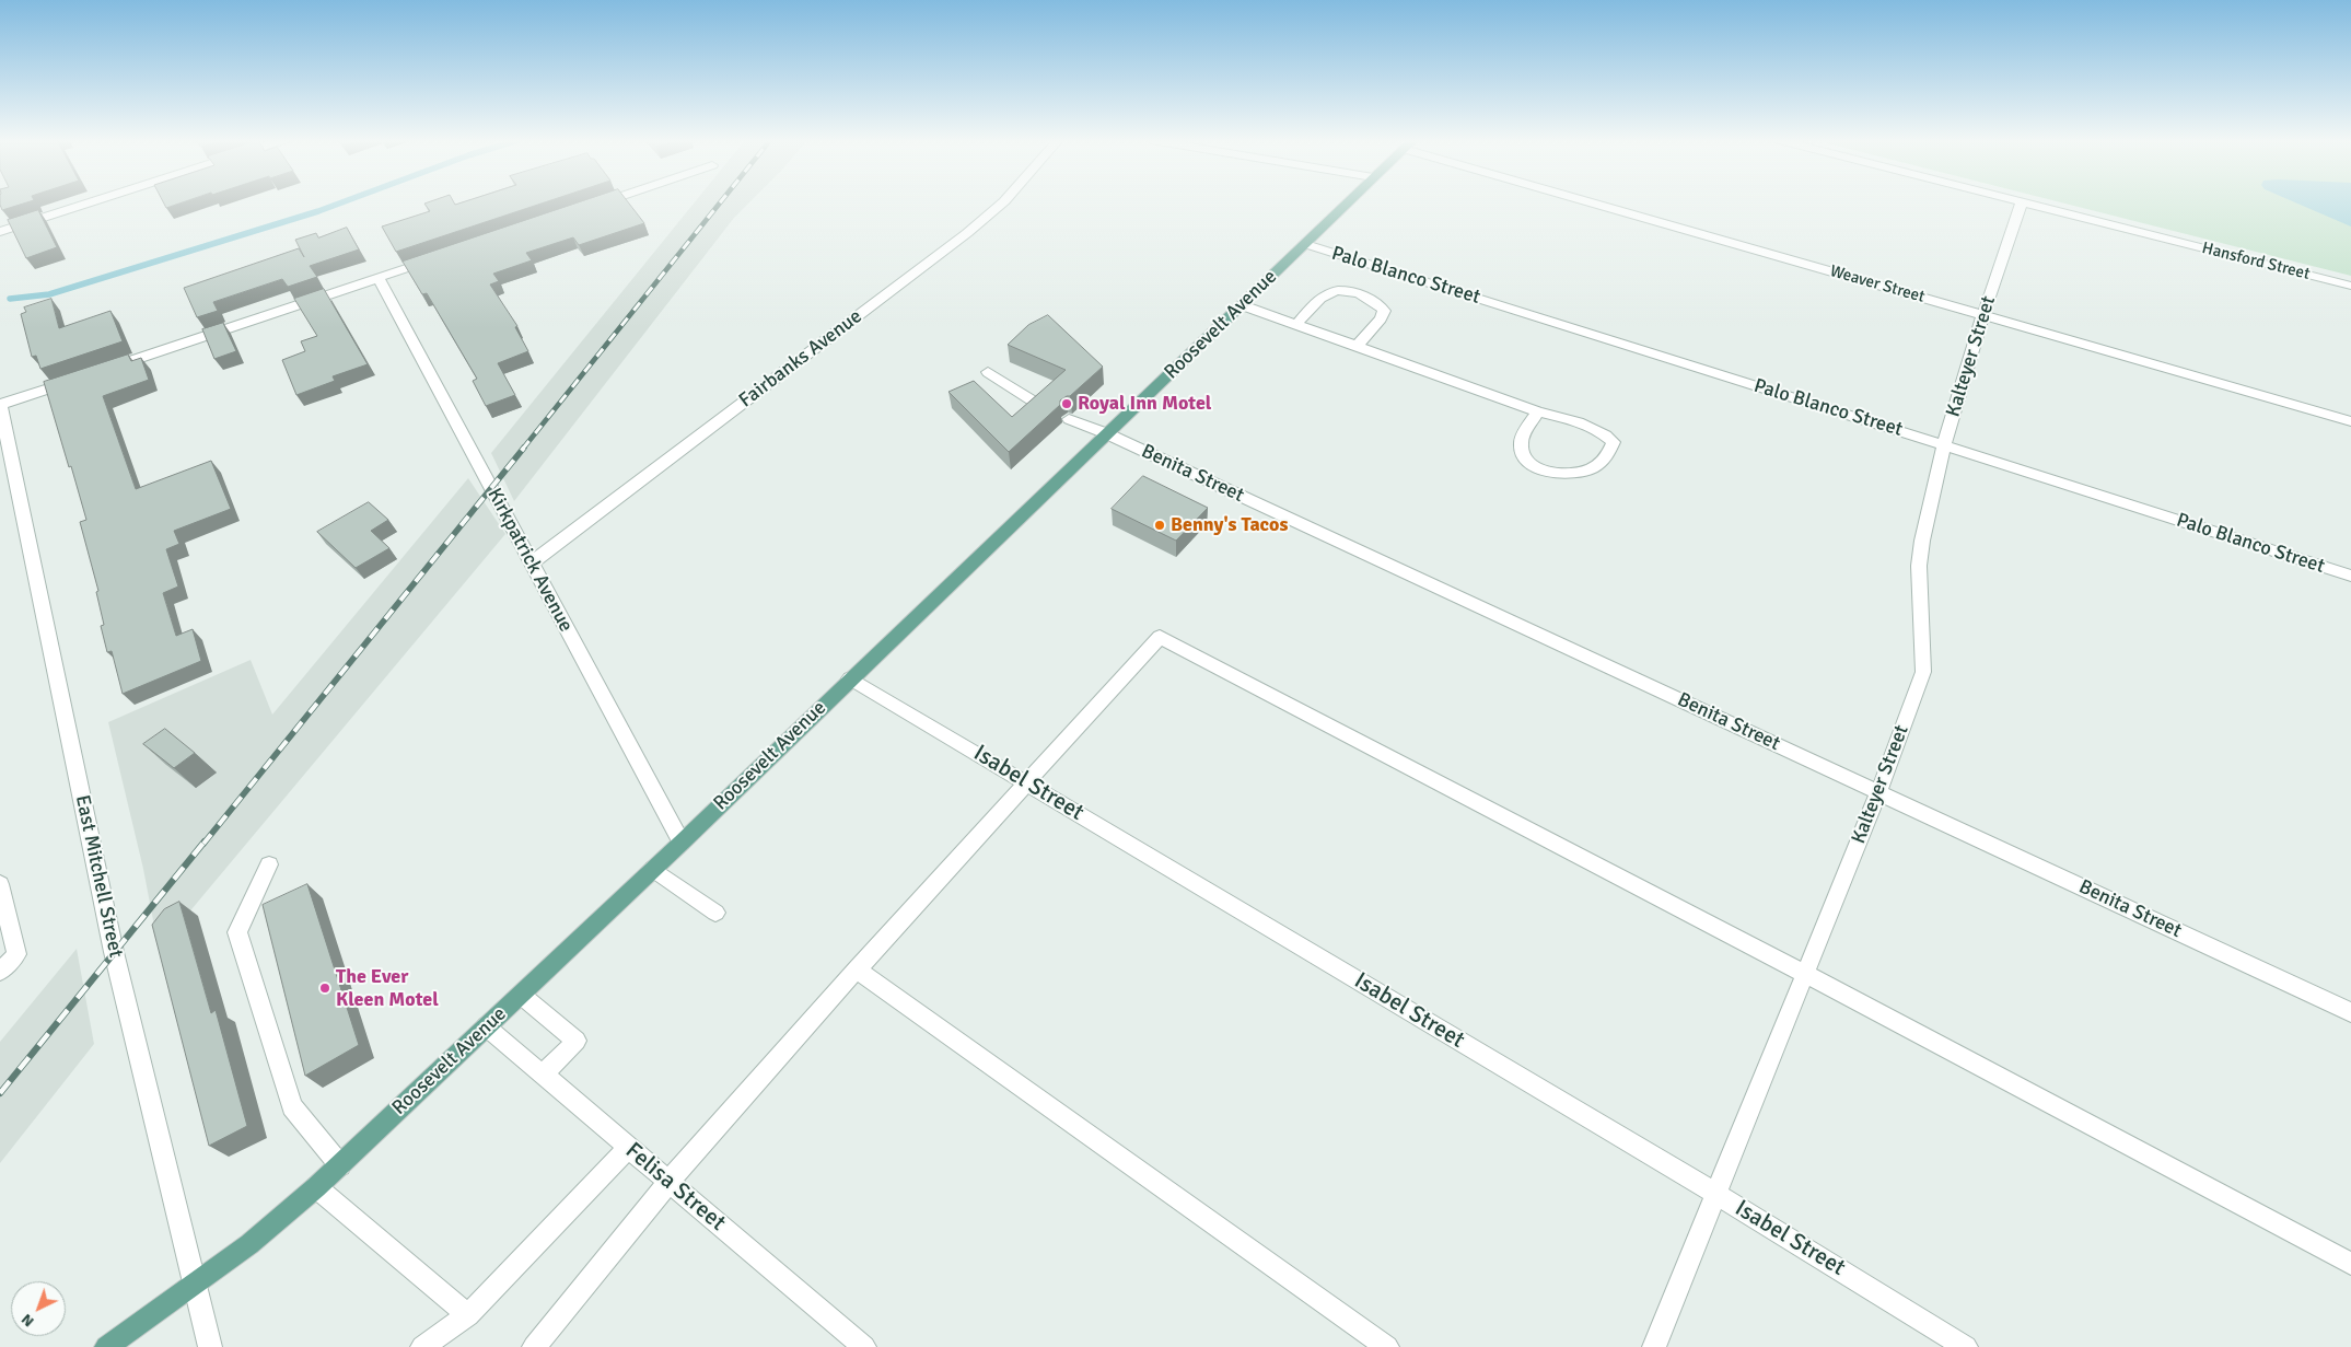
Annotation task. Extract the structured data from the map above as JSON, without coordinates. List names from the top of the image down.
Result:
{
  "streets": {
    "main road": ["Roosevelt Avenue"],
    "street": [
      "Hansford Street",
      "Palo Blanco Street",
      "Weaver Street",
      "Kalteyer Street",
      "Fairbanks Avenue",
      "Benita Street",
      "Kirkpatrick Avenue",
      "Isabel Street",
      "East Mitchell Street",
      "Felisa Street"
    ]
  },
  "crossings": [
    ["Palo Blanco Street", "Roosevelt Avenue"],
    ["Palo Blanco Street", "Kalteyer Street"],
    ["Weaver Street", "Kalteyer Street"],
    ["Roosevelt Avenue", "Benita Street"],
    ["Roosevelt Avenue", "Kirkpatrick Avenue"],
    ["Roosevelt Avenue", "Isabel Street"],
    ["Roosevelt Avenue", "East Mitchell Street"],
    ["Roosevelt Avenue", "Felisa Street"],
    ["Kalteyer Street", "Benita Street"],
    ["Kalteyer Street", "Isabel Street"],
    ["Fairbanks Avenue", "Kirkpatrick Avenue"]
  ],
  "places": ["Royal Inn Motel", "Benny's Tacos", "The Ever Kleen Motel"],
  "north": "bottom left"
}
